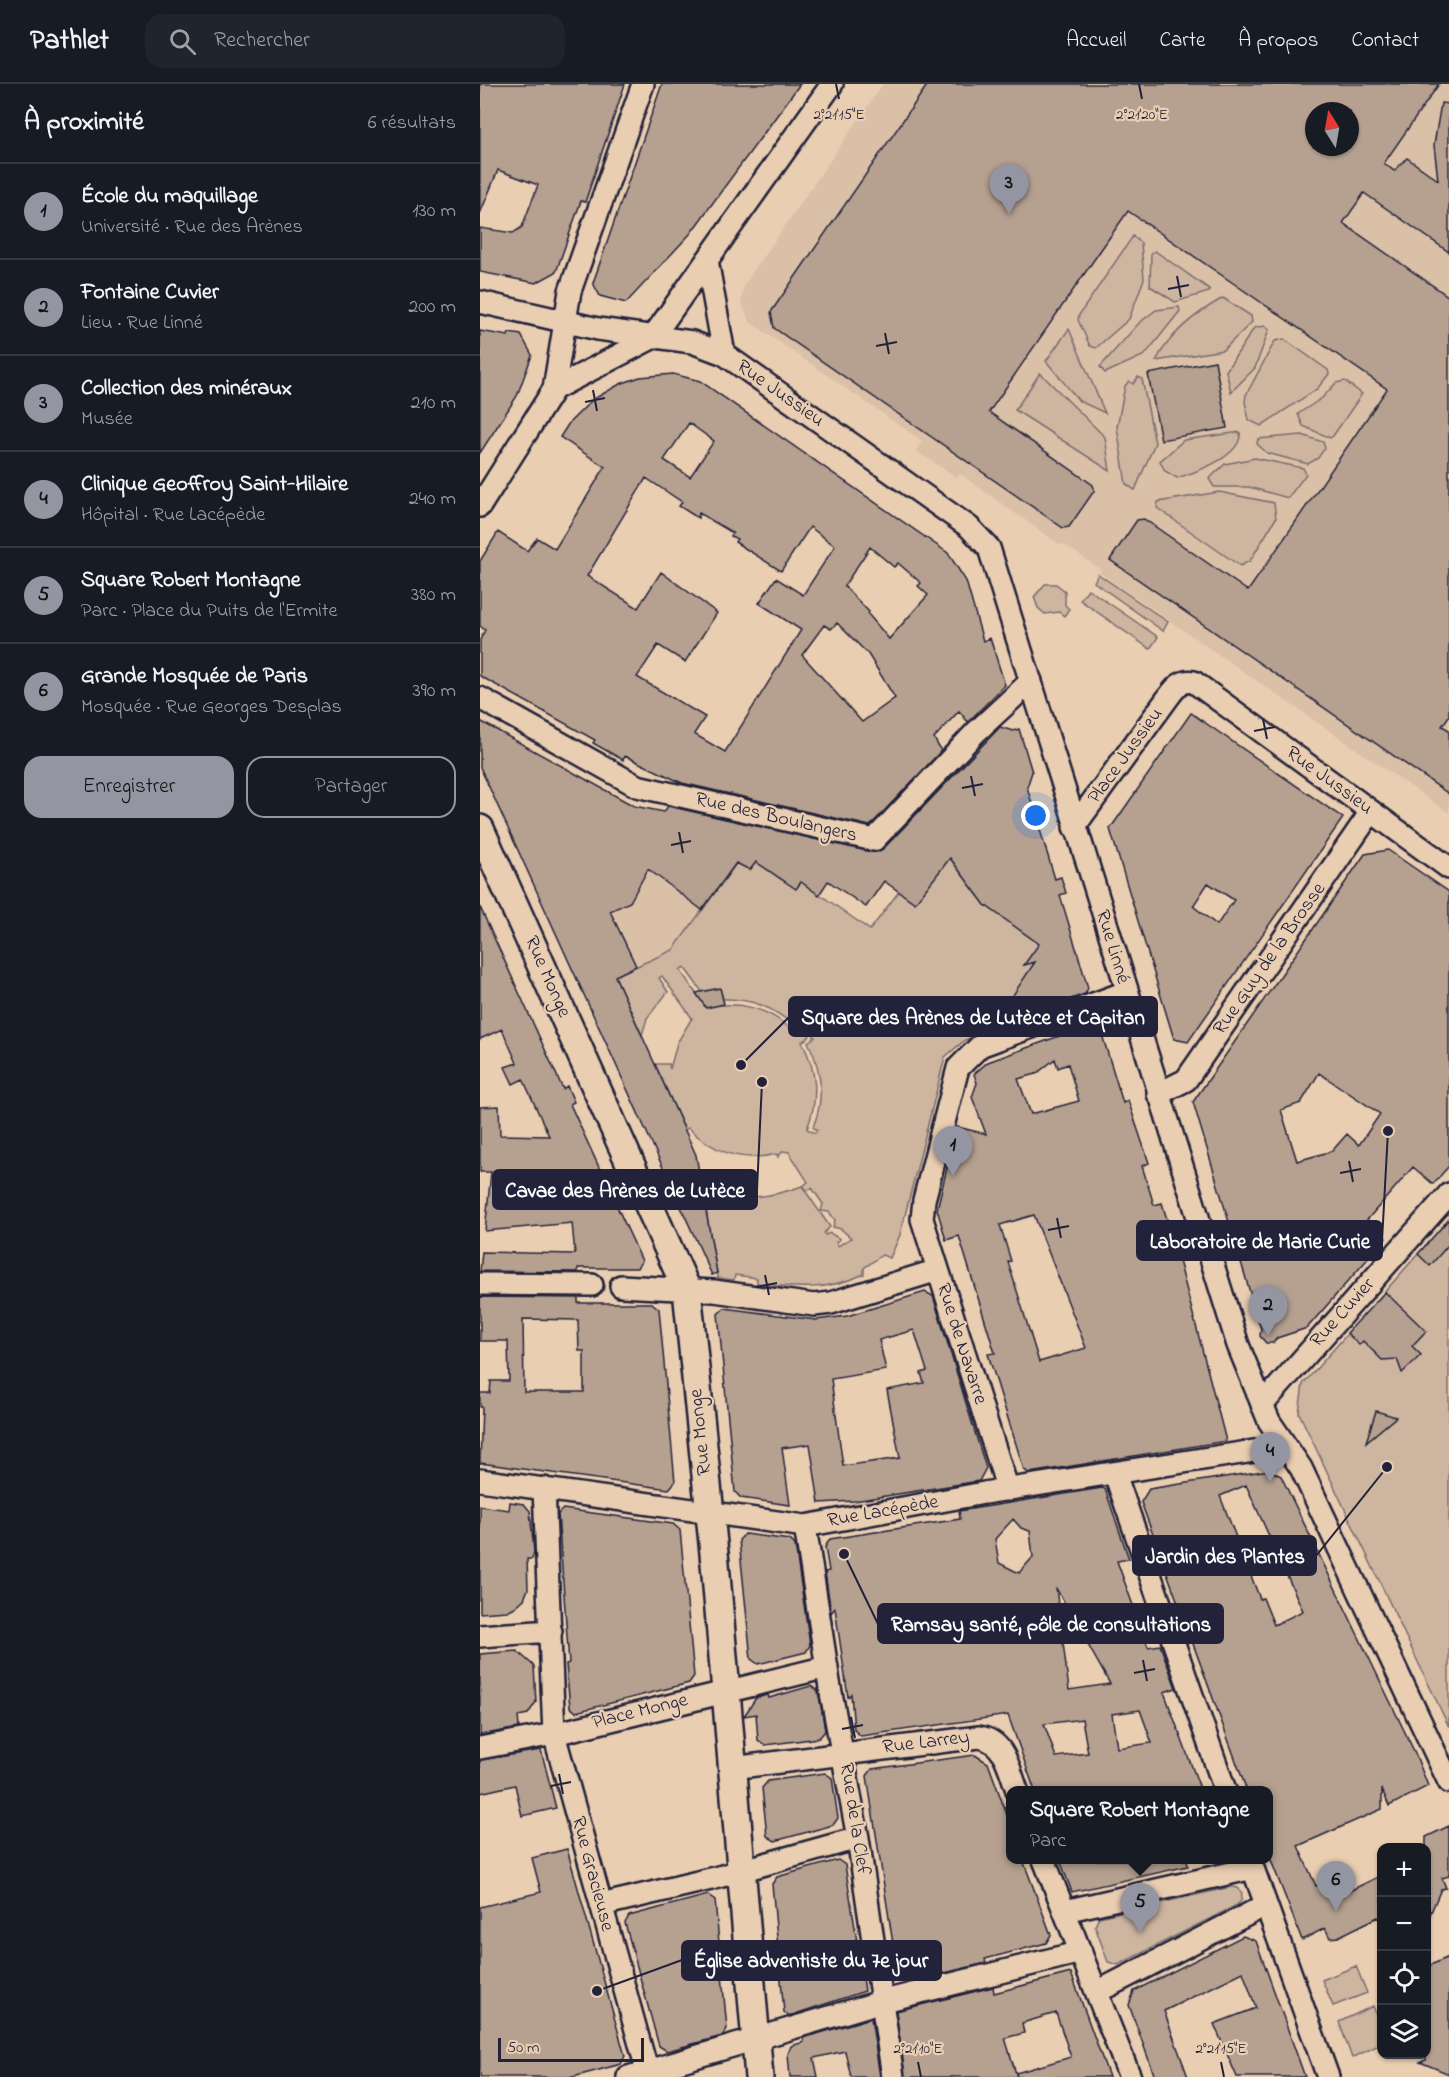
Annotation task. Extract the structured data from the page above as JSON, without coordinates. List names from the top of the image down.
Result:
{
  "streets": {
    "main road": ["Rue Monge"],
    "street": [
      "Rue Jussieu",
      "Place Jussieu",
      "Rue des Boulangers",
      "Rue Linné",
      "Rue Guy de la Brosse",
      "Rue Cuvier",
      "Rue de Navarre",
      "Rue Lacépède",
      "Place Monge",
      "Rue Larrey",
      "Rue de la Clef",
      "Rue Gracieuse"
    ]
  },
  "crossings": [
    ["Rue Jussieu", "Place Jussieu"],
    ["Rue Jussieu", "Rue Linné"],
    ["Rue Jussieu", "Rue Guy de la Brosse"],
    ["Place Jussieu", "Rue Linné"],
    ["Rue des Boulangers", "Rue Linné"],
    ["Rue Linné", "Rue Guy de la Brosse"],
    ["Rue Linné", "Rue Cuvier"],
    ["Rue Linné", "Rue Lacépède"],
    ["Rue Monge", "Rue de Navarre"],
    ["Rue Monge", "Rue Lacépède"],
    ["Rue Monge", "Place Monge"],
    ["Rue Monge", "Rue Larrey"],
    ["Rue de Navarre", "Rue Lacépède"],
    ["Rue Lacépède", "Rue de la Clef"],
    ["Rue Lacépède", "Rue Gracieuse"],
    ["Place Monge", "Rue de la Clef"],
    ["Place Monge", "Rue Gracieuse"],
    ["Rue Larrey", "Rue de la Clef"]
  ],
  "places": [
    "Square des Arènes de Lutèce et Capitan",
    "Cavae des Arènes de Lutèce",
    "Laboratoire de Marie Curie",
    "Jardin des Plantes",
    "Ramsay santé, pôle de consultations",
    "Église adventiste du 7e jour"
  ],
  "scale_bar": "50 m",
  "north": "top",
  "page": {
    "header": "Pathlet",
    "search": "Rechercher",
    "nav": [
      "Accueil",
      "Carte",
      "À propos",
      "Contact"
    ],
    "heading": ["À proximité", "6 résultats"],
    "list": [
      {
        "mark": "1",
        "name": "École du maquillage",
        "note": "Université · Rue des Arènes",
        "value": "130 m"
      },
      {
        "mark": "2",
        "name": "Fontaine Cuvier",
        "note": "Lieu · Rue Linné",
        "value": "200 m"
      },
      {
        "mark": "3",
        "name": "Collection des minéraux",
        "note": "Musée",
        "value": "210 m"
      },
      {
        "mark": "4",
        "name": "Clinique Geoffroy Saint-Hilaire",
        "note": "Hôpital · Rue Lacépède",
        "value": "240 m"
      },
      {
        "mark": "5",
        "name": "Square Robert Montagne",
        "note": "Parc · Place du Puits de l'Ermite",
        "value": "380 m"
      },
      {
        "mark": "6",
        "name": "Grande Mosquée de Paris",
        "note": "Mosquée · Rue Georges Desplas",
        "value": "390 m"
      }
    ],
    "pins": [
      "3",
      "1",
      "2",
      "4",
      "6",
      "5"
    ],
    "buttons": ["Enregistrer", "Partager"],
    "popup": ["Square Robert Montagne", "Parc"],
    "map_buttons": ["+", "−"],
    "scale": "50 m"
  },
  "coordinates": ["2°21'15\"E", "2°21'20\"E", "2°21'10\"E"]
}
